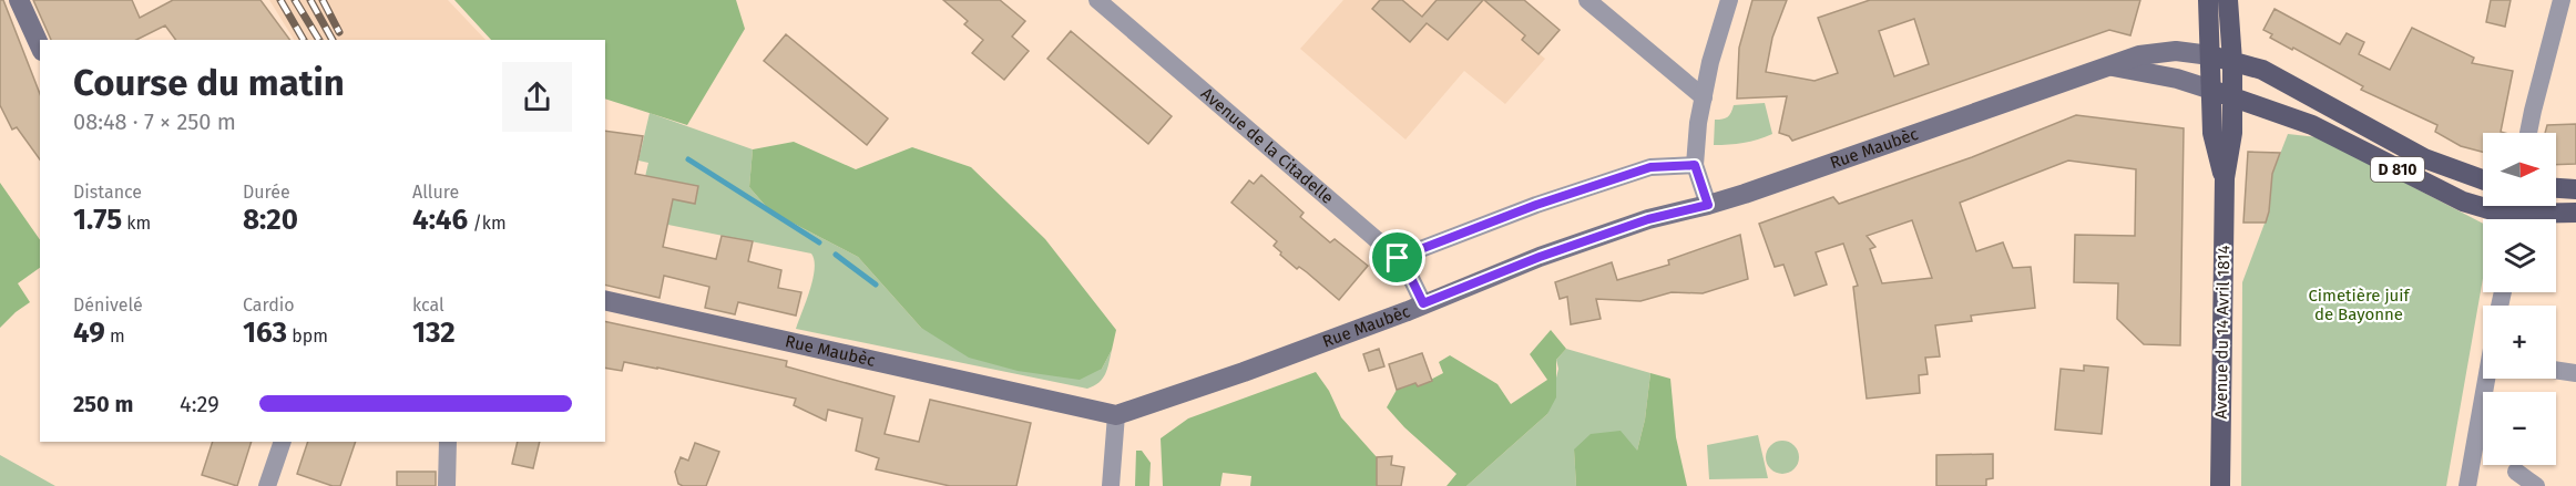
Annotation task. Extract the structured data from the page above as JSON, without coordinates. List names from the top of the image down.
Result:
{
  "streets": {
    "main road": ["Rue Maubèc", "D 810", "Avenue du 14 Avril 1814"],
    "street": ["Avenue de la Citadelle"]
  },
  "crossings": [
    ["Avenue de la Citadelle", "Rue Maubèc"],
    ["Rue Maubèc", "D 810"],
    ["Rue Maubèc", "Avenue du 14 Avril 1814"],
    ["D 810", "Avenue du 14 Avril 1814"]
  ],
  "parks": ["Cimetière juif de Bayonne"],
  "north": "right",
  "page": {
    "heading": ["Course du matin", "08:48 · 7 × 250 m"],
    "map_buttons": ["+", "−"],
    "stats": [
      ["Distance", "1.75 km"],
      ["Durée", "8:20"],
      ["Allure", "4:46 /km"],
      ["Dénivelé", "49 m"],
      ["Cardio", "163 bpm"],
      ["kcal", "132"]
    ],
    "list": [
      {
        "name": "250 m",
        "note": "4:29"
      }
    ]
  }
}
